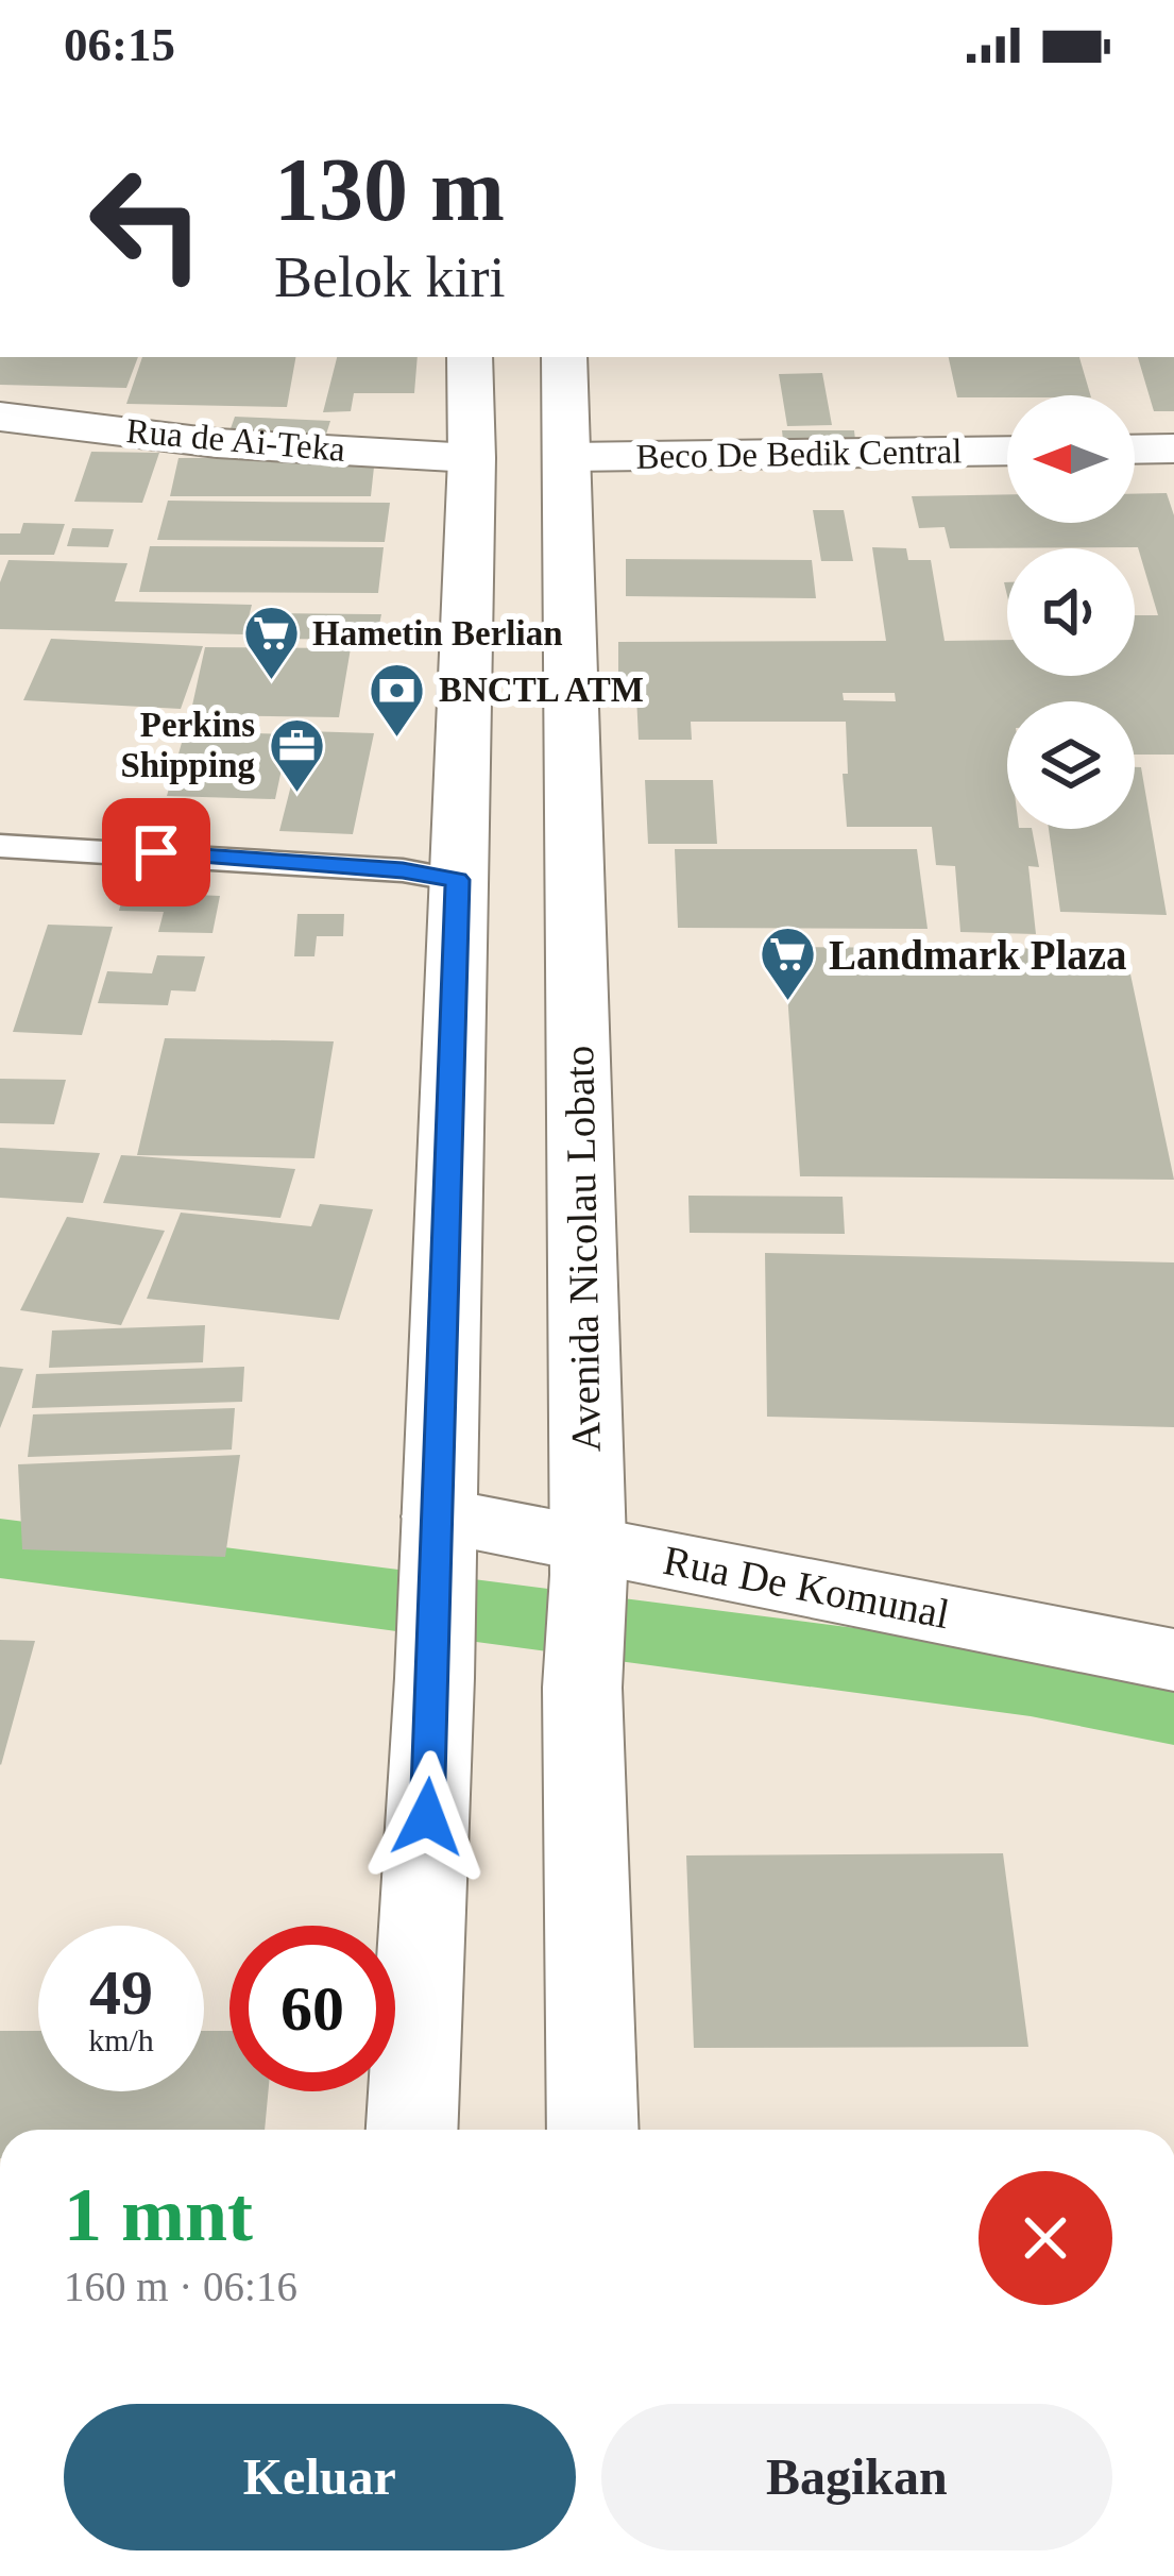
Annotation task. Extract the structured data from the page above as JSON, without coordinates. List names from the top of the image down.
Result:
{
  "streets": {
    "main road": [
      "Rua de Ai-Teka",
      "Beco De Bedik Central",
      "Avenida Nicolau Lobato",
      "Rua De Komunal"
    ]
  },
  "crossings": [
    ["Beco De Bedik Central", "Avenida Nicolau Lobato"],
    ["Avenida Nicolau Lobato", "Rua De Komunal"]
  ],
  "places": {
    "supermarket": ["Hametin Berlian", "Landmark Plaza"],
    "bank": ["BNCTL ATM"],
    "office": ["Perkins Shipping"]
  },
  "north": "left",
  "page": {
    "status": "06:15",
    "turn": ["130 m", "Belok kiri"],
    "speed": "49 km/h",
    "limit": "60",
    "heading": ["1 mnt", "160 m · 06:16"],
    "buttons": ["Keluar", "Bagikan"]
  }
}
